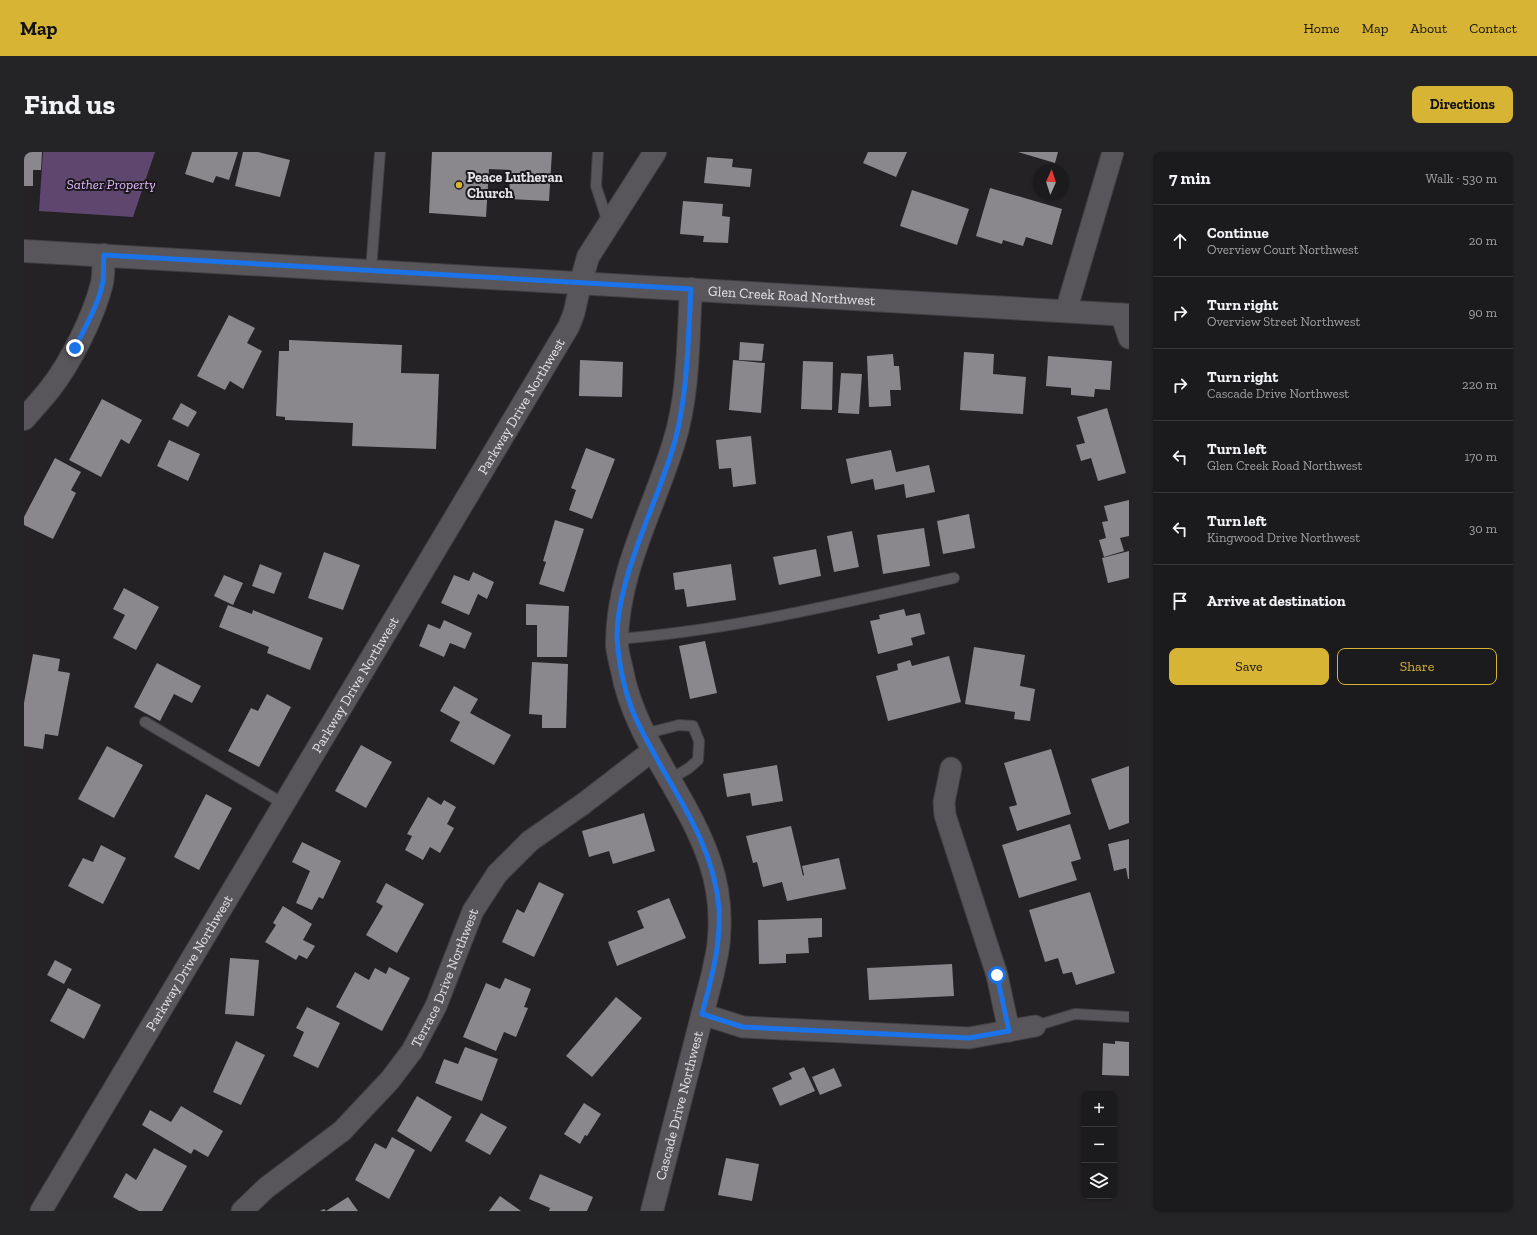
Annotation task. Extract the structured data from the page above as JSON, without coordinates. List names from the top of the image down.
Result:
{
  "streets": {
    "street": [
      "Glen Creek Road Northwest",
      "Parkway Drive Northwest",
      "Terrace Drive Northwest",
      "Cascade Drive Northwest"
    ]
  },
  "crossings": [
    ["Glen Creek Road Northwest", "Parkway Drive Northwest"],
    ["Glen Creek Road Northwest", "Cascade Drive Northwest"],
    ["Terrace Drive Northwest", "Cascade Drive Northwest"]
  ],
  "parks": ["Sather Property"],
  "places": ["Peace Lutheran Church"],
  "north": "top",
  "page": {
    "header": "Map",
    "nav": [
      "Home",
      "Map",
      "About",
      "Contact"
    ],
    "buttons": [
      "Directions",
      ["Save", "Share"]
    ],
    "title": "Find us",
    "heading": ["7 min", "Walk · 530 m"],
    "list": [
      ["Continue", "Overview Court Northwest", "20 m"],
      ["Turn right", "Overview Street Northwest", "90 m"],
      ["Turn right", "Cascade Drive Northwest", "220 m"],
      ["Turn left", "Glen Creek Road Northwest", "170 m"],
      ["Turn left", "Kingwood Drive Northwest", "30 m"],
      "Arrive at destination"
    ],
    "map_buttons": ["+", "−"]
  }
}
